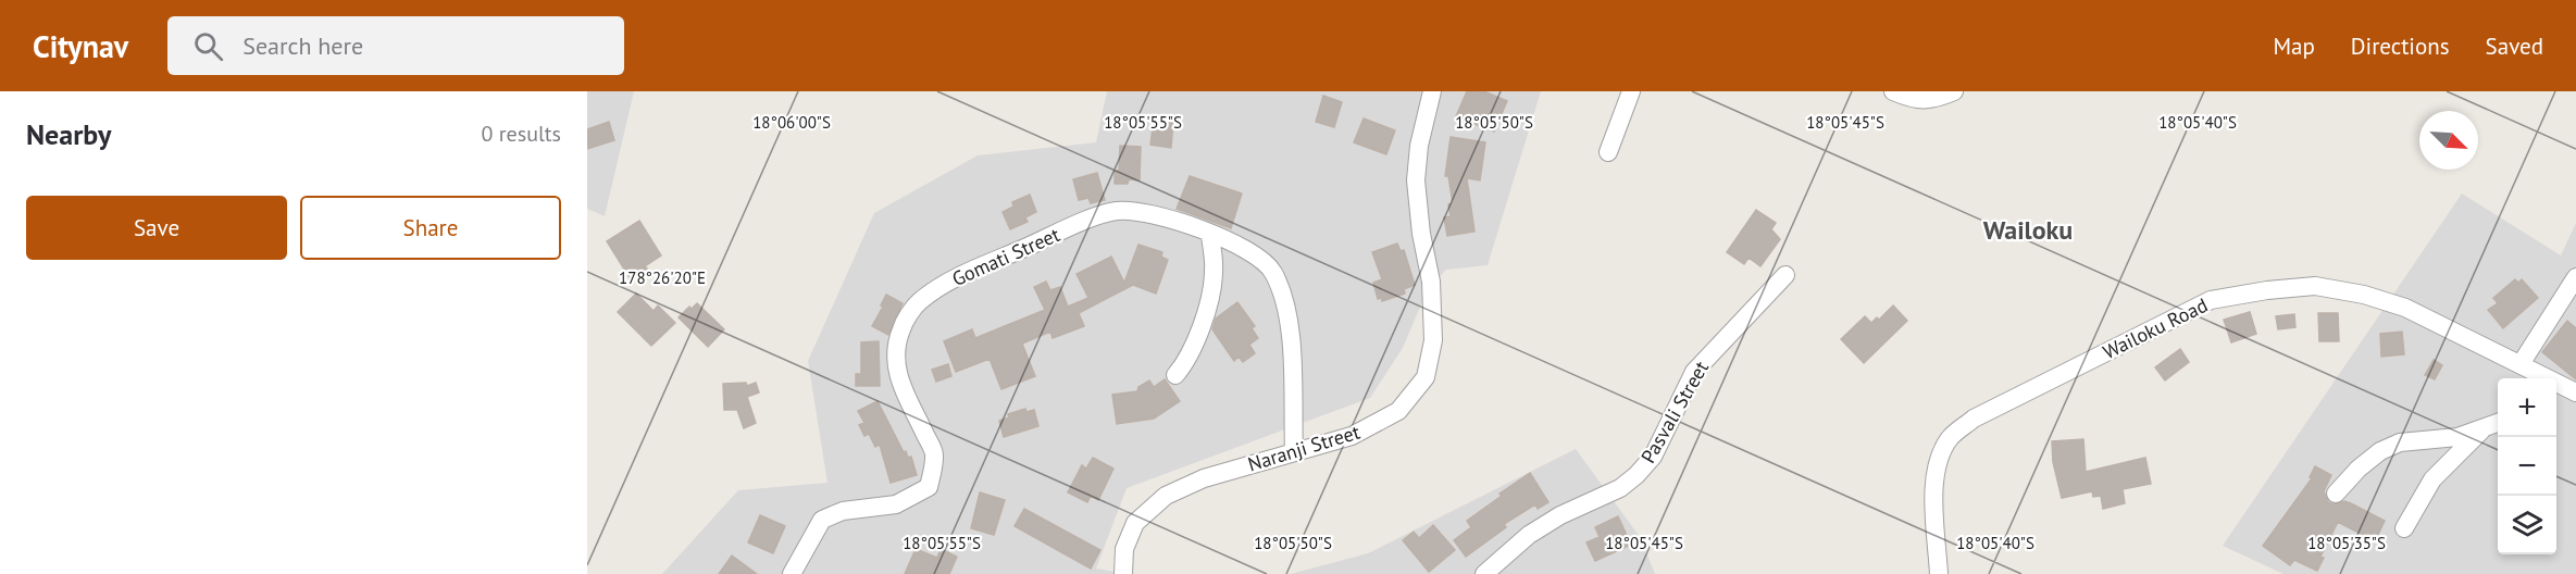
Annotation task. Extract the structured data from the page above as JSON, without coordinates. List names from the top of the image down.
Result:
{
  "streets": {
    "street": [
      "Gomati Street",
      "Wailoku Road",
      "Pasvali Street",
      "Naranji Street"
    ]
  },
  "crossings": [
    ["Gomati Street", "Naranji Street"]
  ],
  "districts": ["Wailoku"],
  "north": "bottom right",
  "page": {
    "header": "Citynav",
    "search": "Search here",
    "nav": ["Map", "Directions", "Saved"],
    "heading": ["Nearby", "0 results"],
    "buttons": ["Save", "Share"],
    "map_buttons": ["+", "−"]
  },
  "coordinates": [
    "18°06'00\"S",
    "18°05'50\"S",
    "18°05'55\"S",
    "18°05'45\"S",
    "18°05'40\"S",
    "178°26'20\"E",
    "18°05'35\"S"
  ]
}
